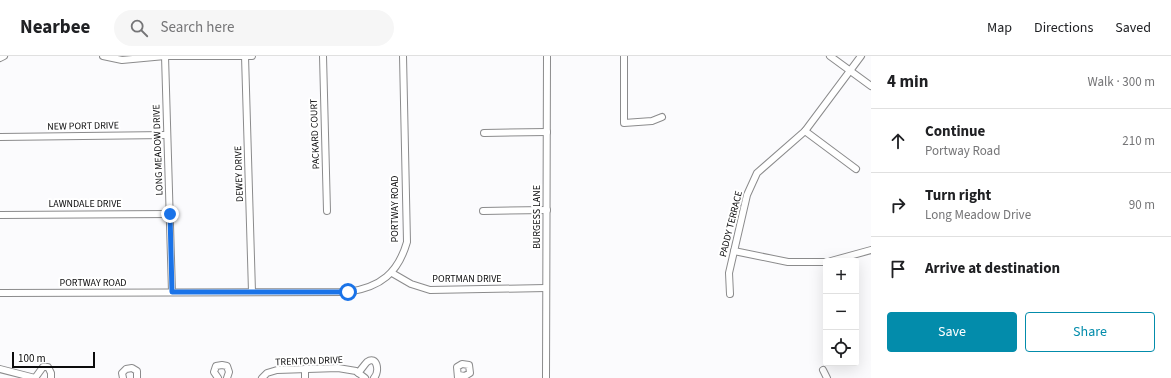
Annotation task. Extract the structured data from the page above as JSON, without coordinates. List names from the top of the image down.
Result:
{
  "streets": {
    "street": [
      "NEW PORT DRIVE",
      "PACKARD COURT",
      "LONG MEADOW DRIVE",
      "DEWEY DRIVE",
      "LAWNDALE DRIVE",
      "PORTWAY ROAD",
      "BURGESS LANE",
      "PADDY TERRACE",
      "PORTMAN DRIVE",
      "TRENTON DRIVE"
    ]
  },
  "crossings": [
    ["NEW PORT DRIVE", "LONG MEADOW DRIVE"],
    ["LONG MEADOW DRIVE", "LAWNDALE DRIVE"],
    ["LONG MEADOW DRIVE", "PORTWAY ROAD"],
    ["DEWEY DRIVE", "PORTWAY ROAD"],
    ["PORTWAY ROAD", "PORTMAN DRIVE"],
    ["BURGESS LANE", "PORTMAN DRIVE"]
  ],
  "scale_bar": "100 m",
  "page": {
    "header": "Nearbee",
    "search": "Search here",
    "nav": ["Map", "Directions", "Saved"],
    "heading": ["4 min", "Walk · 300 m"],
    "list": [
      ["Continue", "Portway Road", "210 m"],
      ["Turn right", "Long Meadow Drive", "90 m"],
      "Arrive at destination"
    ],
    "map_buttons": ["+", "−"],
    "buttons": ["Save", "Share"],
    "scale": "100 m"
  }
}
